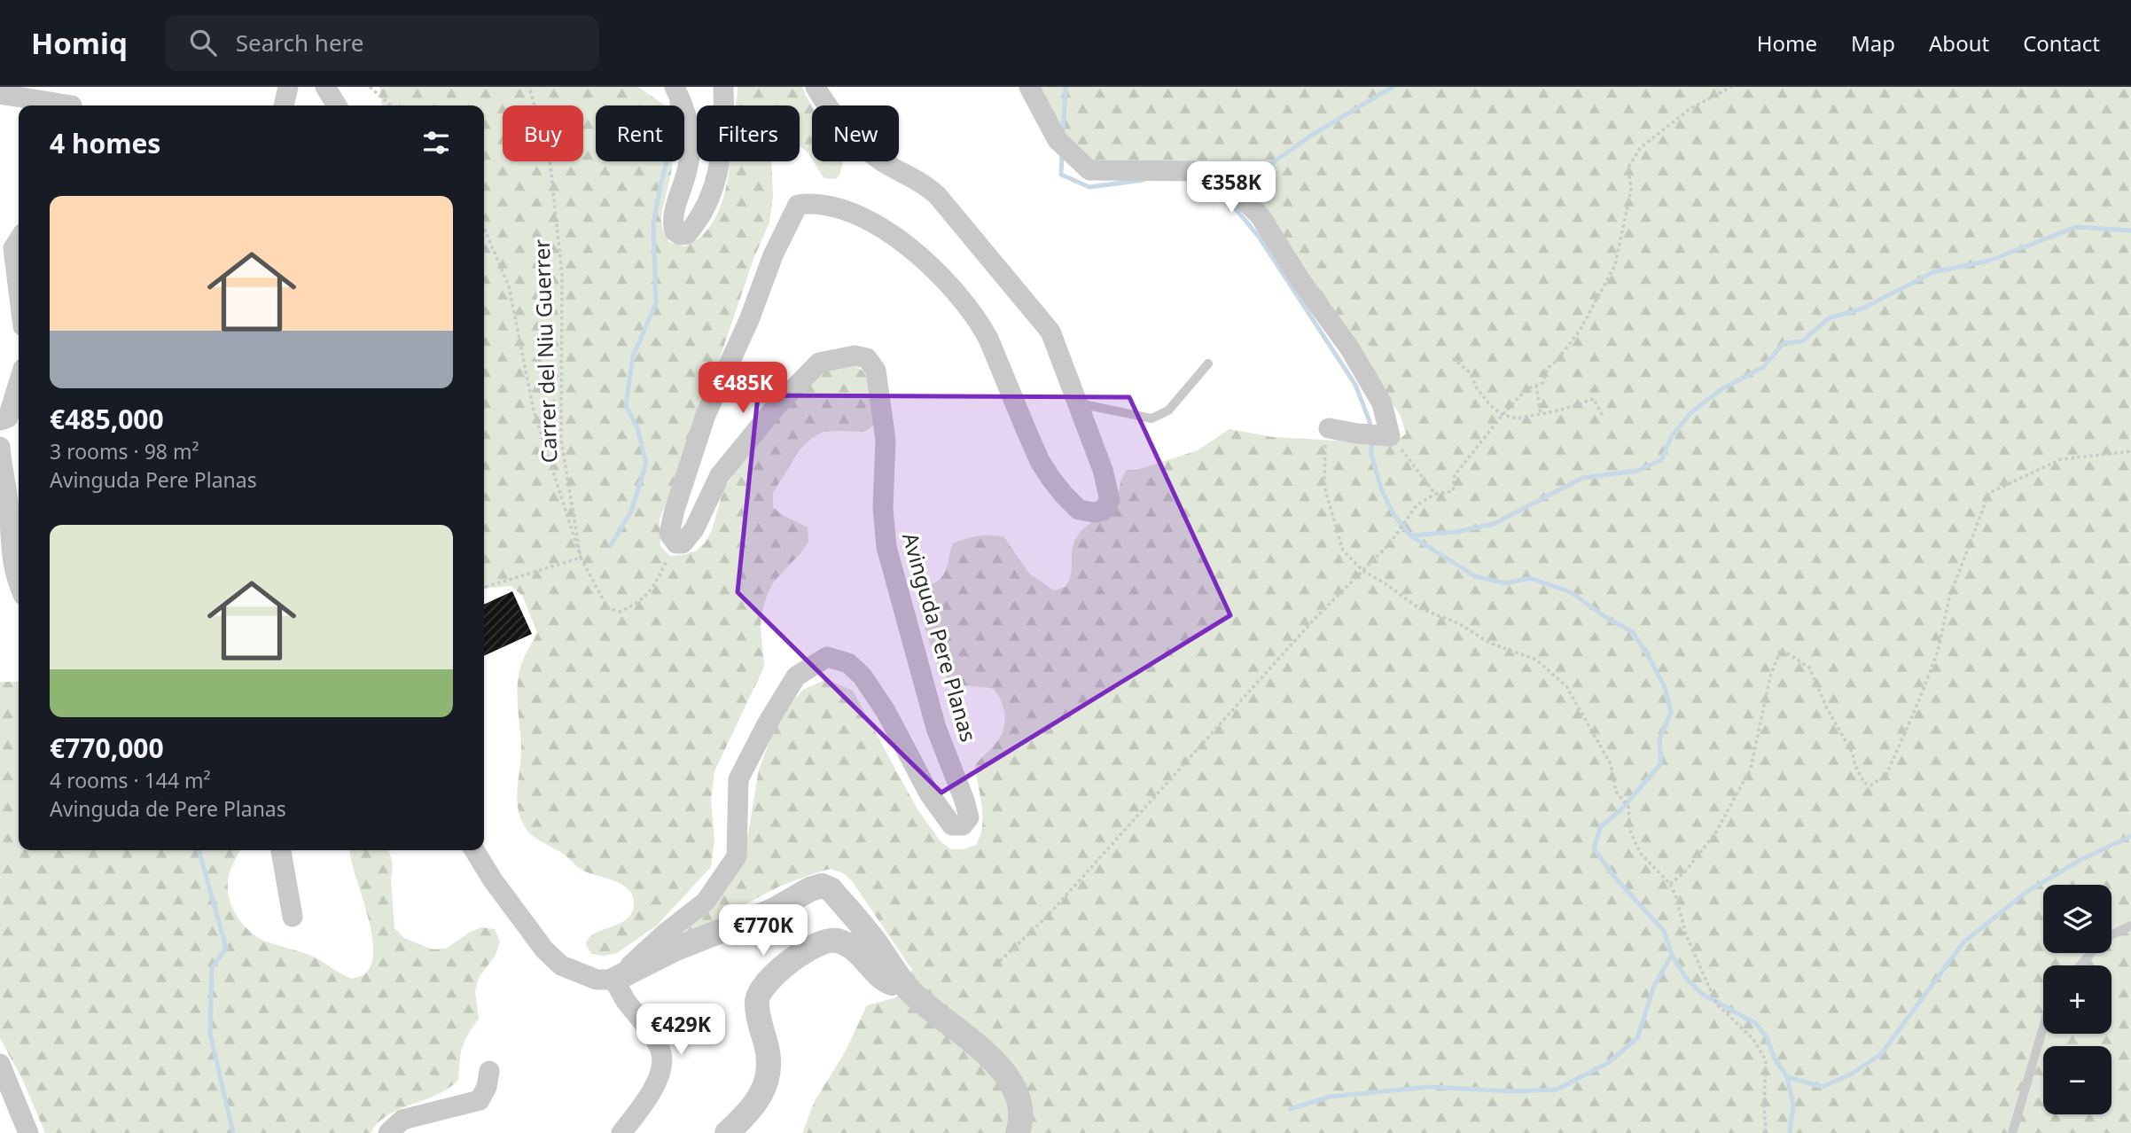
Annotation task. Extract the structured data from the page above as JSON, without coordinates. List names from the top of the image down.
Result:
{
  "streets": {
    "street": ["Avinguda Pere Planas"],
    "path": ["Carrer del Niu Guerrer"]
  },
  "page": {
    "header": "Homiq",
    "search": "Search here",
    "nav": [
      "Home",
      "Map",
      "About",
      "Contact"
    ],
    "chip": [
      "Buy",
      "Rent",
      "Filters",
      "New"
    ],
    "heading": "4 homes",
    "price": [
      "€358K",
      "€485K",
      "€770K",
      "€429K"
    ],
    "list": [
      {
        "name": "€485,000",
        "note": "3 rooms · 98 m² · Avinguda Pere Planas"
      },
      {
        "name": "€770,000",
        "note": "4 rooms · 144 m² · Avinguda de Pere Planas"
      }
    ],
    "map_buttons": ["+", "−"]
  }
}
